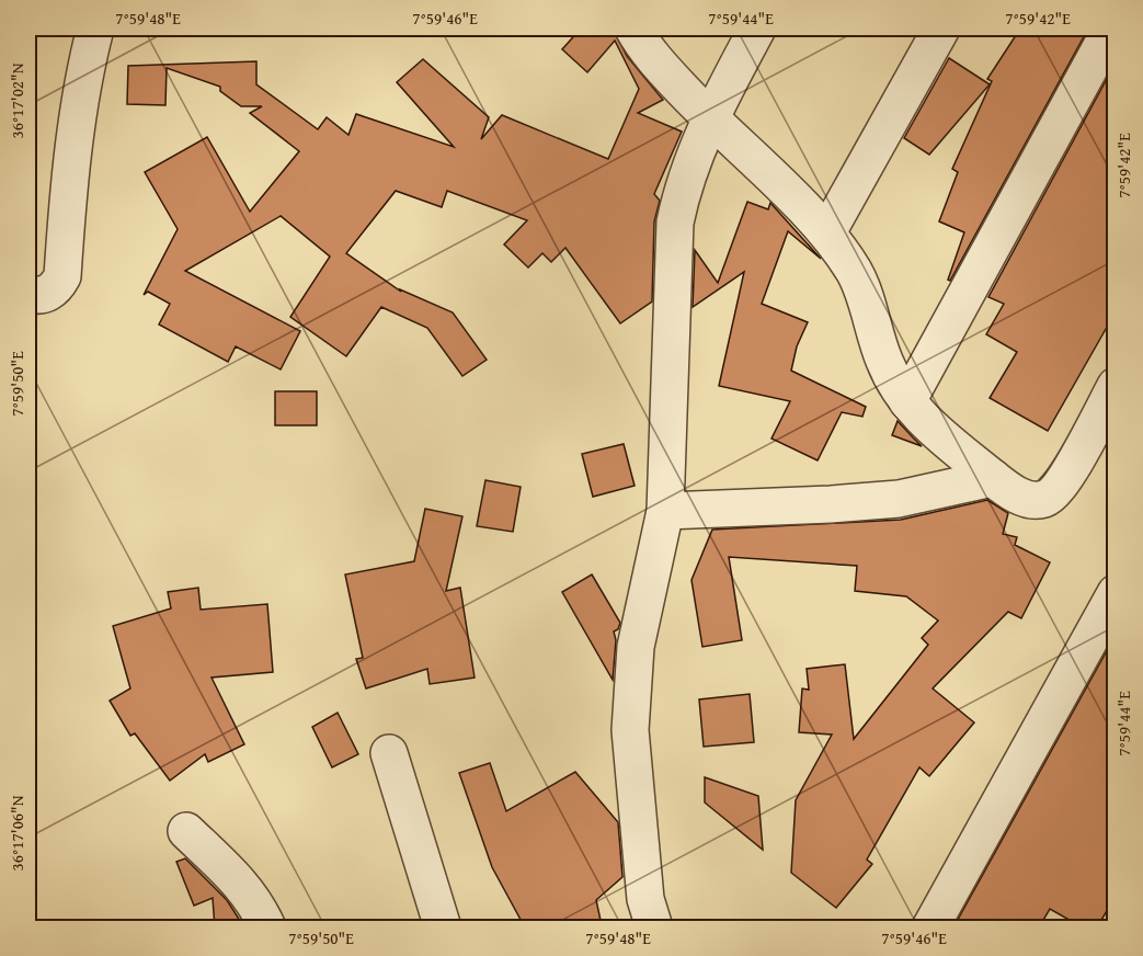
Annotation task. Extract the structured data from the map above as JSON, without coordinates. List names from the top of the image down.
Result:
{
  "coordinates": [
    "7°59'48\"E",
    "7°59'46\"E",
    "7°59'44\"E",
    "7°59'42\"E",
    "36°17'02\"N",
    "7°59'50\"E",
    "36°17'06\"N"
  ]
}
